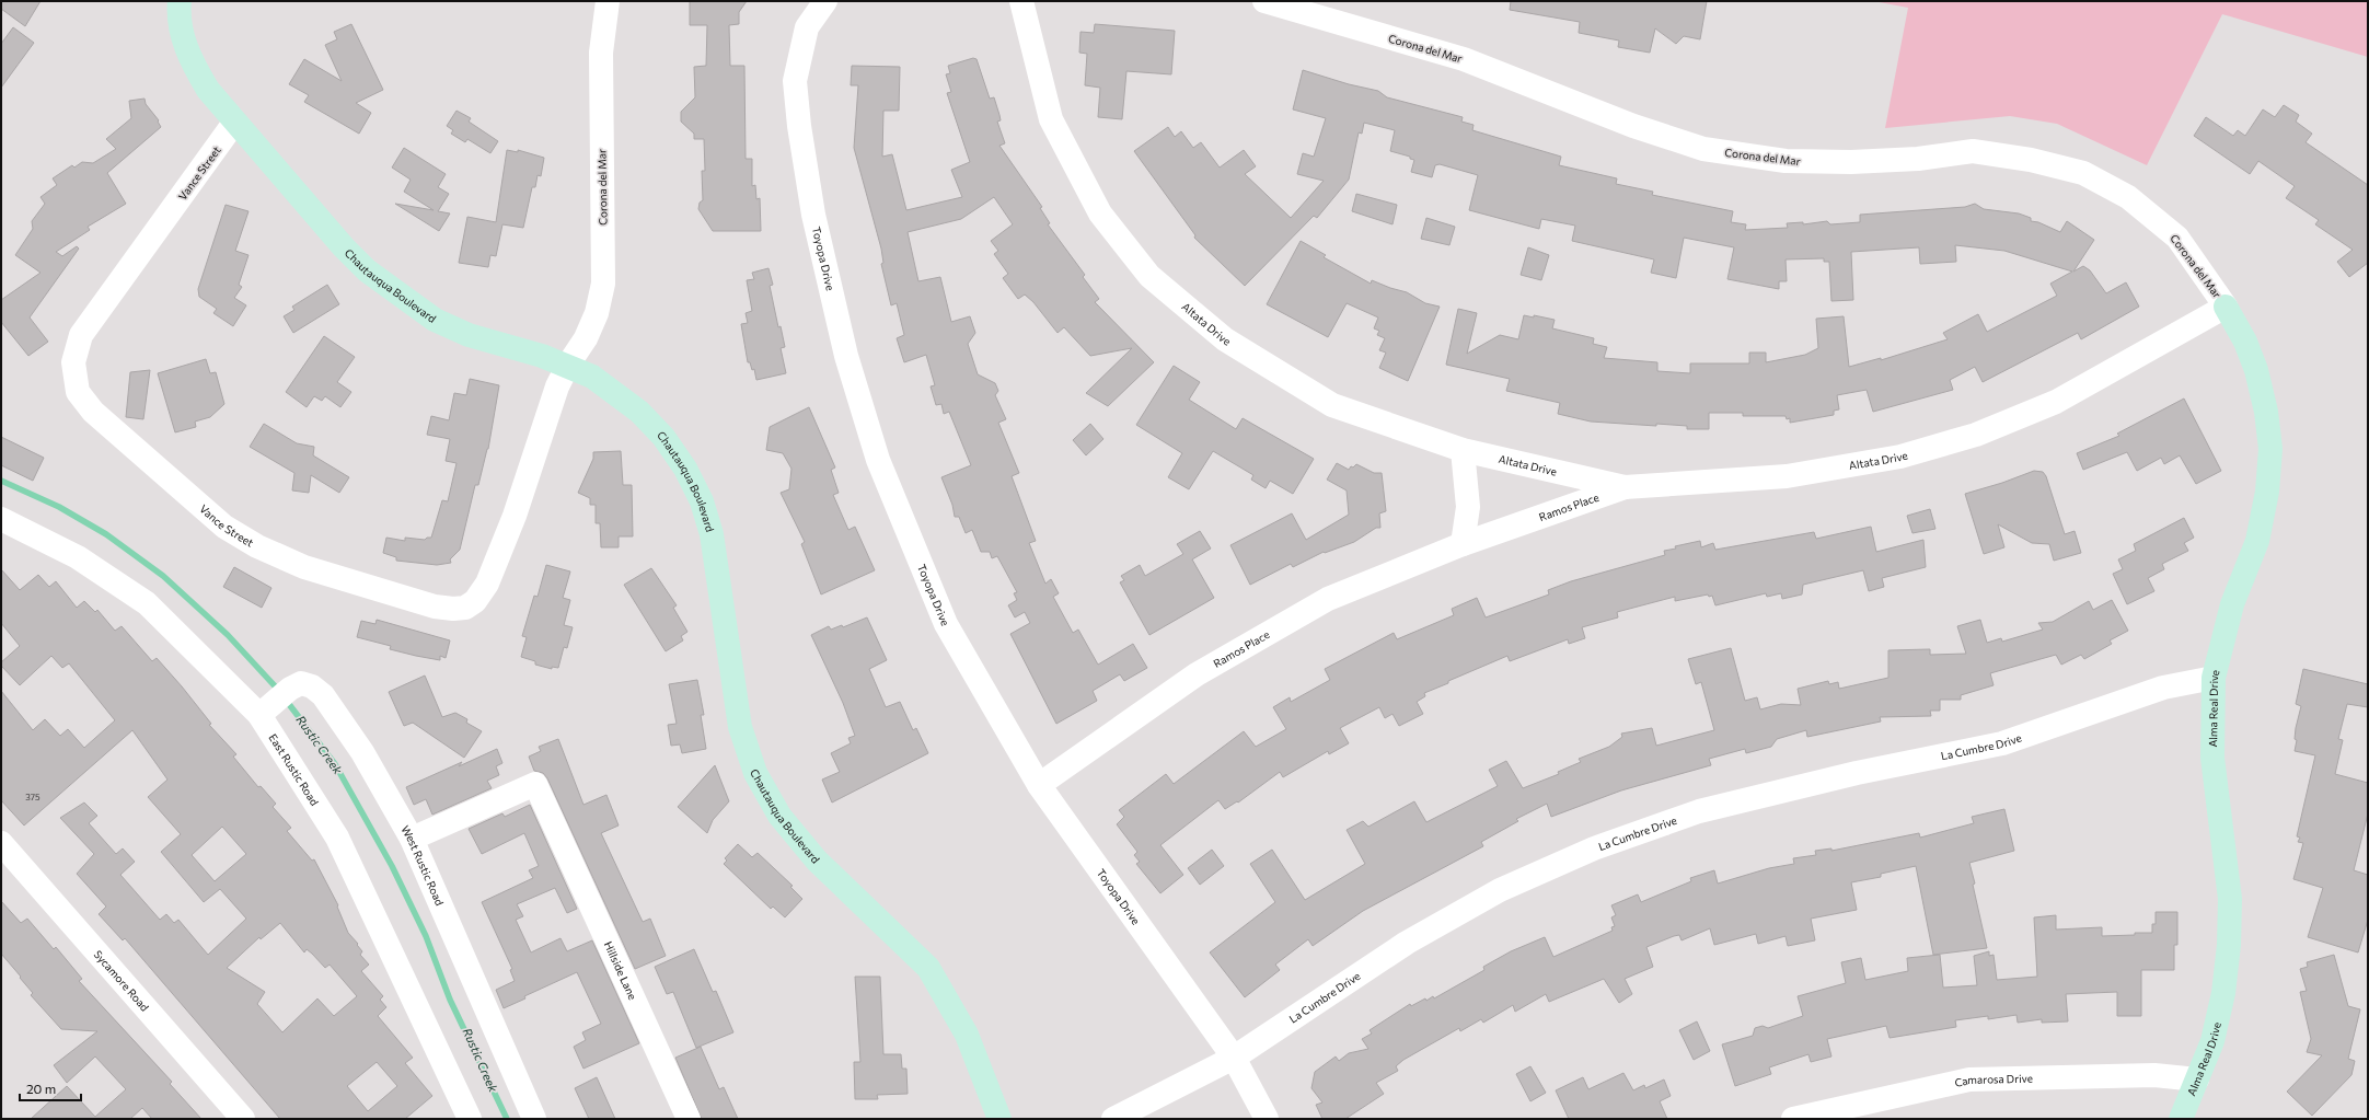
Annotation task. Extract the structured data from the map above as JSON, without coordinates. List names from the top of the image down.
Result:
{
  "streets": {
    "street": [
      "Corona del Mar",
      "Vance Street",
      "Toyopa Drive",
      "Chautauqua Boulevard",
      "Altata Drive",
      "Ramos Place",
      "Alma Real Drive",
      "La Cumbre Drive",
      "East Rustic Road",
      "West Rustic Road",
      "Hillside Lane",
      "Sycamore Road",
      "Camarosa Drive"
    ]
  },
  "crossings": [
    ["Corona del Mar", "Vance Street"],
    ["Corona del Mar", "Chautauqua Boulevard"],
    ["Corona del Mar", "Altata Drive"],
    ["Corona del Mar", "Alma Real Drive"],
    ["Vance Street", "Chautauqua Boulevard"],
    ["Toyopa Drive", "Ramos Place"],
    ["Toyopa Drive", "La Cumbre Drive"],
    ["Altata Drive", "Ramos Place"],
    ["Altata Drive", "Alma Real Drive"],
    ["Alma Real Drive", "La Cumbre Drive"],
    ["Alma Real Drive", "Camarosa Drive"],
    ["East Rustic Road", "West Rustic Road"],
    ["West Rustic Road", "Hillside Lane"]
  ],
  "water": ["Rustic Creek"],
  "house_numbers": ["375"],
  "scale_bar": "20 m"
}
